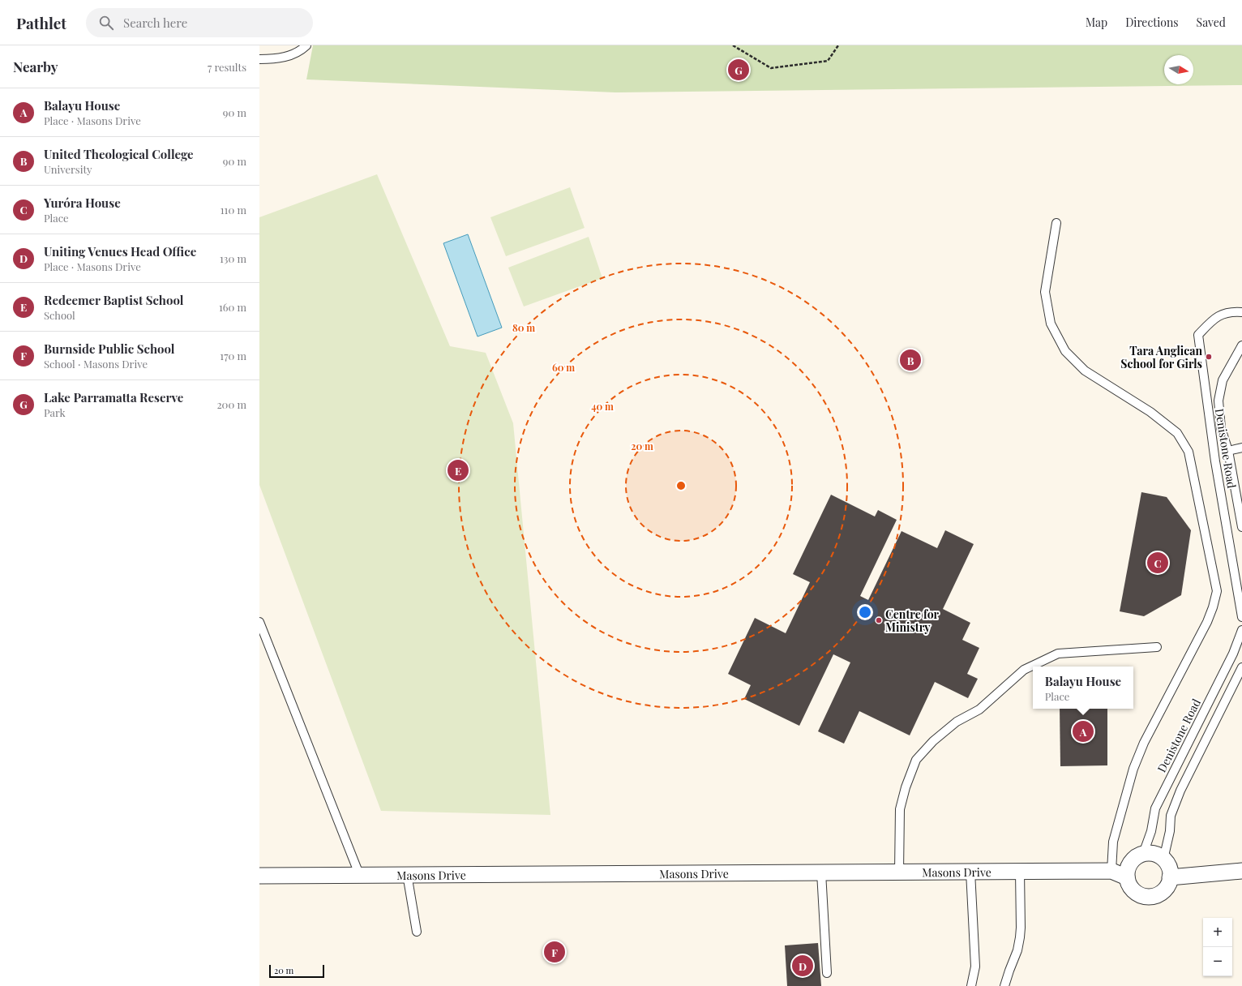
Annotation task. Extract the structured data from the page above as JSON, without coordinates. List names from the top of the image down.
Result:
{
  "streets": {
    "street": ["Masons Drive"],
    "lane": ["Denistone Road"]
  },
  "crossings": [
    ["Denistone Road", "Masons Drive"]
  ],
  "places": ["Tara Anglican School for Girls", "Centre for Ministry"],
  "scale_bar": "20 m",
  "north": "right",
  "page": {
    "header": "Pathlet",
    "search": "Search here",
    "nav": ["Map", "Directions", "Saved"],
    "heading": ["Nearby", "7 results"],
    "pins": [
      "G",
      "B",
      "E",
      "C",
      "A",
      "F",
      "D"
    ],
    "list": [
      {
        "mark": "A",
        "name": "Balayu House",
        "note": "Place · Masons Drive",
        "value": "90 m"
      },
      {
        "mark": "B",
        "name": "United Theological College",
        "note": "University",
        "value": "90 m"
      },
      {
        "mark": "C",
        "name": "Yuróra House",
        "note": "Place",
        "value": "110 m"
      },
      {
        "mark": "D",
        "name": "Uniting Venues Head Office",
        "note": "Place · Masons Drive",
        "value": "130 m"
      },
      {
        "mark": "E",
        "name": "Redeemer Baptist School",
        "note": "School",
        "value": "160 m"
      },
      {
        "mark": "F",
        "name": "Burnside Public School",
        "note": "School · Masons Drive",
        "value": "170 m"
      },
      {
        "mark": "G",
        "name": "Lake Parramatta Reserve",
        "note": "Park",
        "value": "200 m"
      }
    ],
    "popup": ["Balayu House", "Place"],
    "map_buttons": ["+", "−"],
    "scale": "20 m"
  },
  "rings": [
    "80 m",
    "60 m",
    "40 m",
    "20 m"
  ]
}
